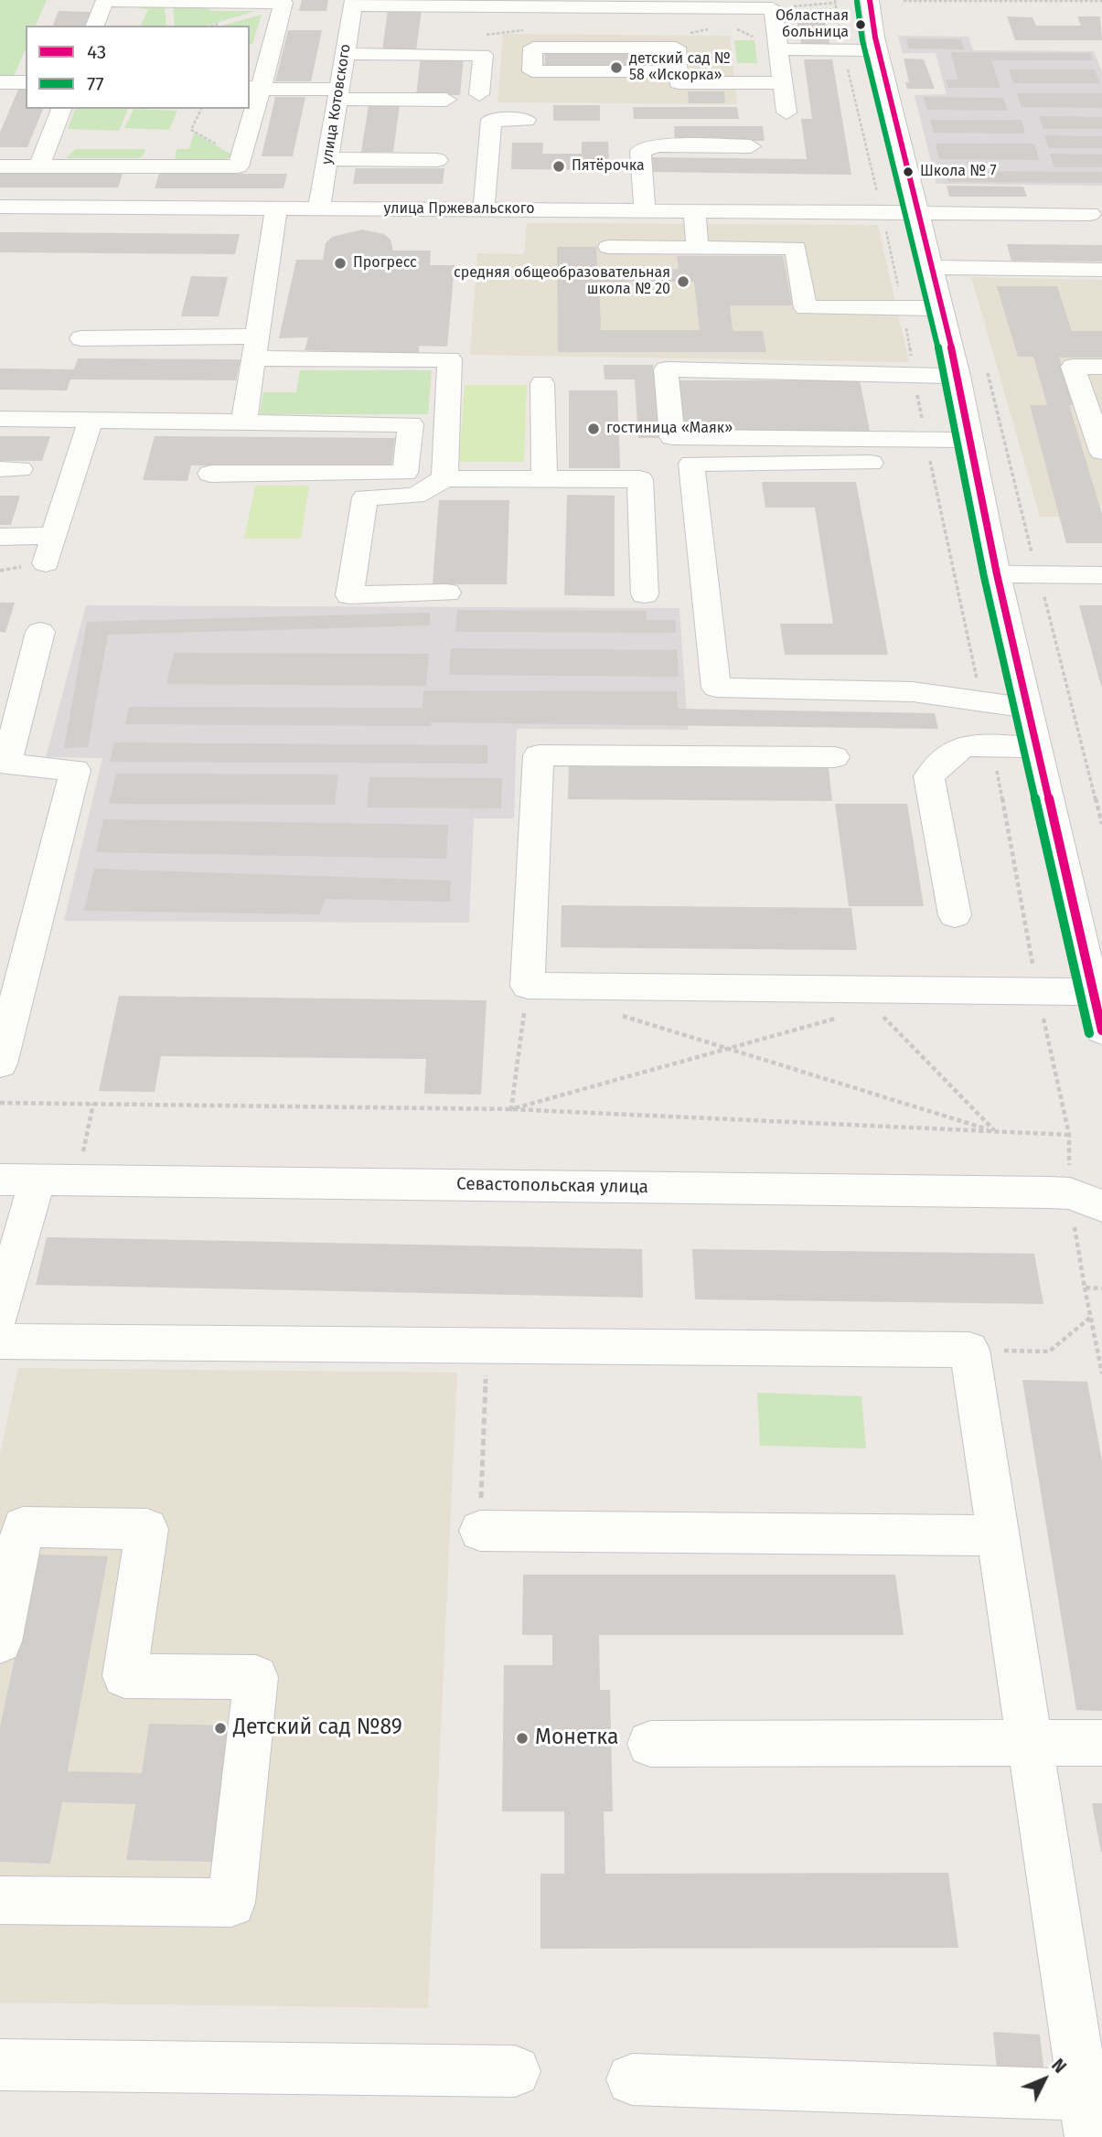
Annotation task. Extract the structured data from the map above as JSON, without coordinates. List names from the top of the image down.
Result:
{
  "streets": {
    "street": ["улица Котовского", "улица Пржевальского", "Севастопольская улица"]
  },
  "crossings": [
    ["улица Котовского", "улица Пржевальского"]
  ],
  "places": [
    "Областная больница",
    "детский сад № 58 «Искорка»",
    "Пятёрочка",
    "Школа № 7",
    "Прогресс",
    "средняя общеобразовательная школа № 20",
    "гостиница «Маяк»",
    "Детский сад №89",
    "Монетка"
  ],
  "lines": ["transit line 43", "transit line 77"],
  "legend": ["43", "77"],
  "north": "top right"
}
